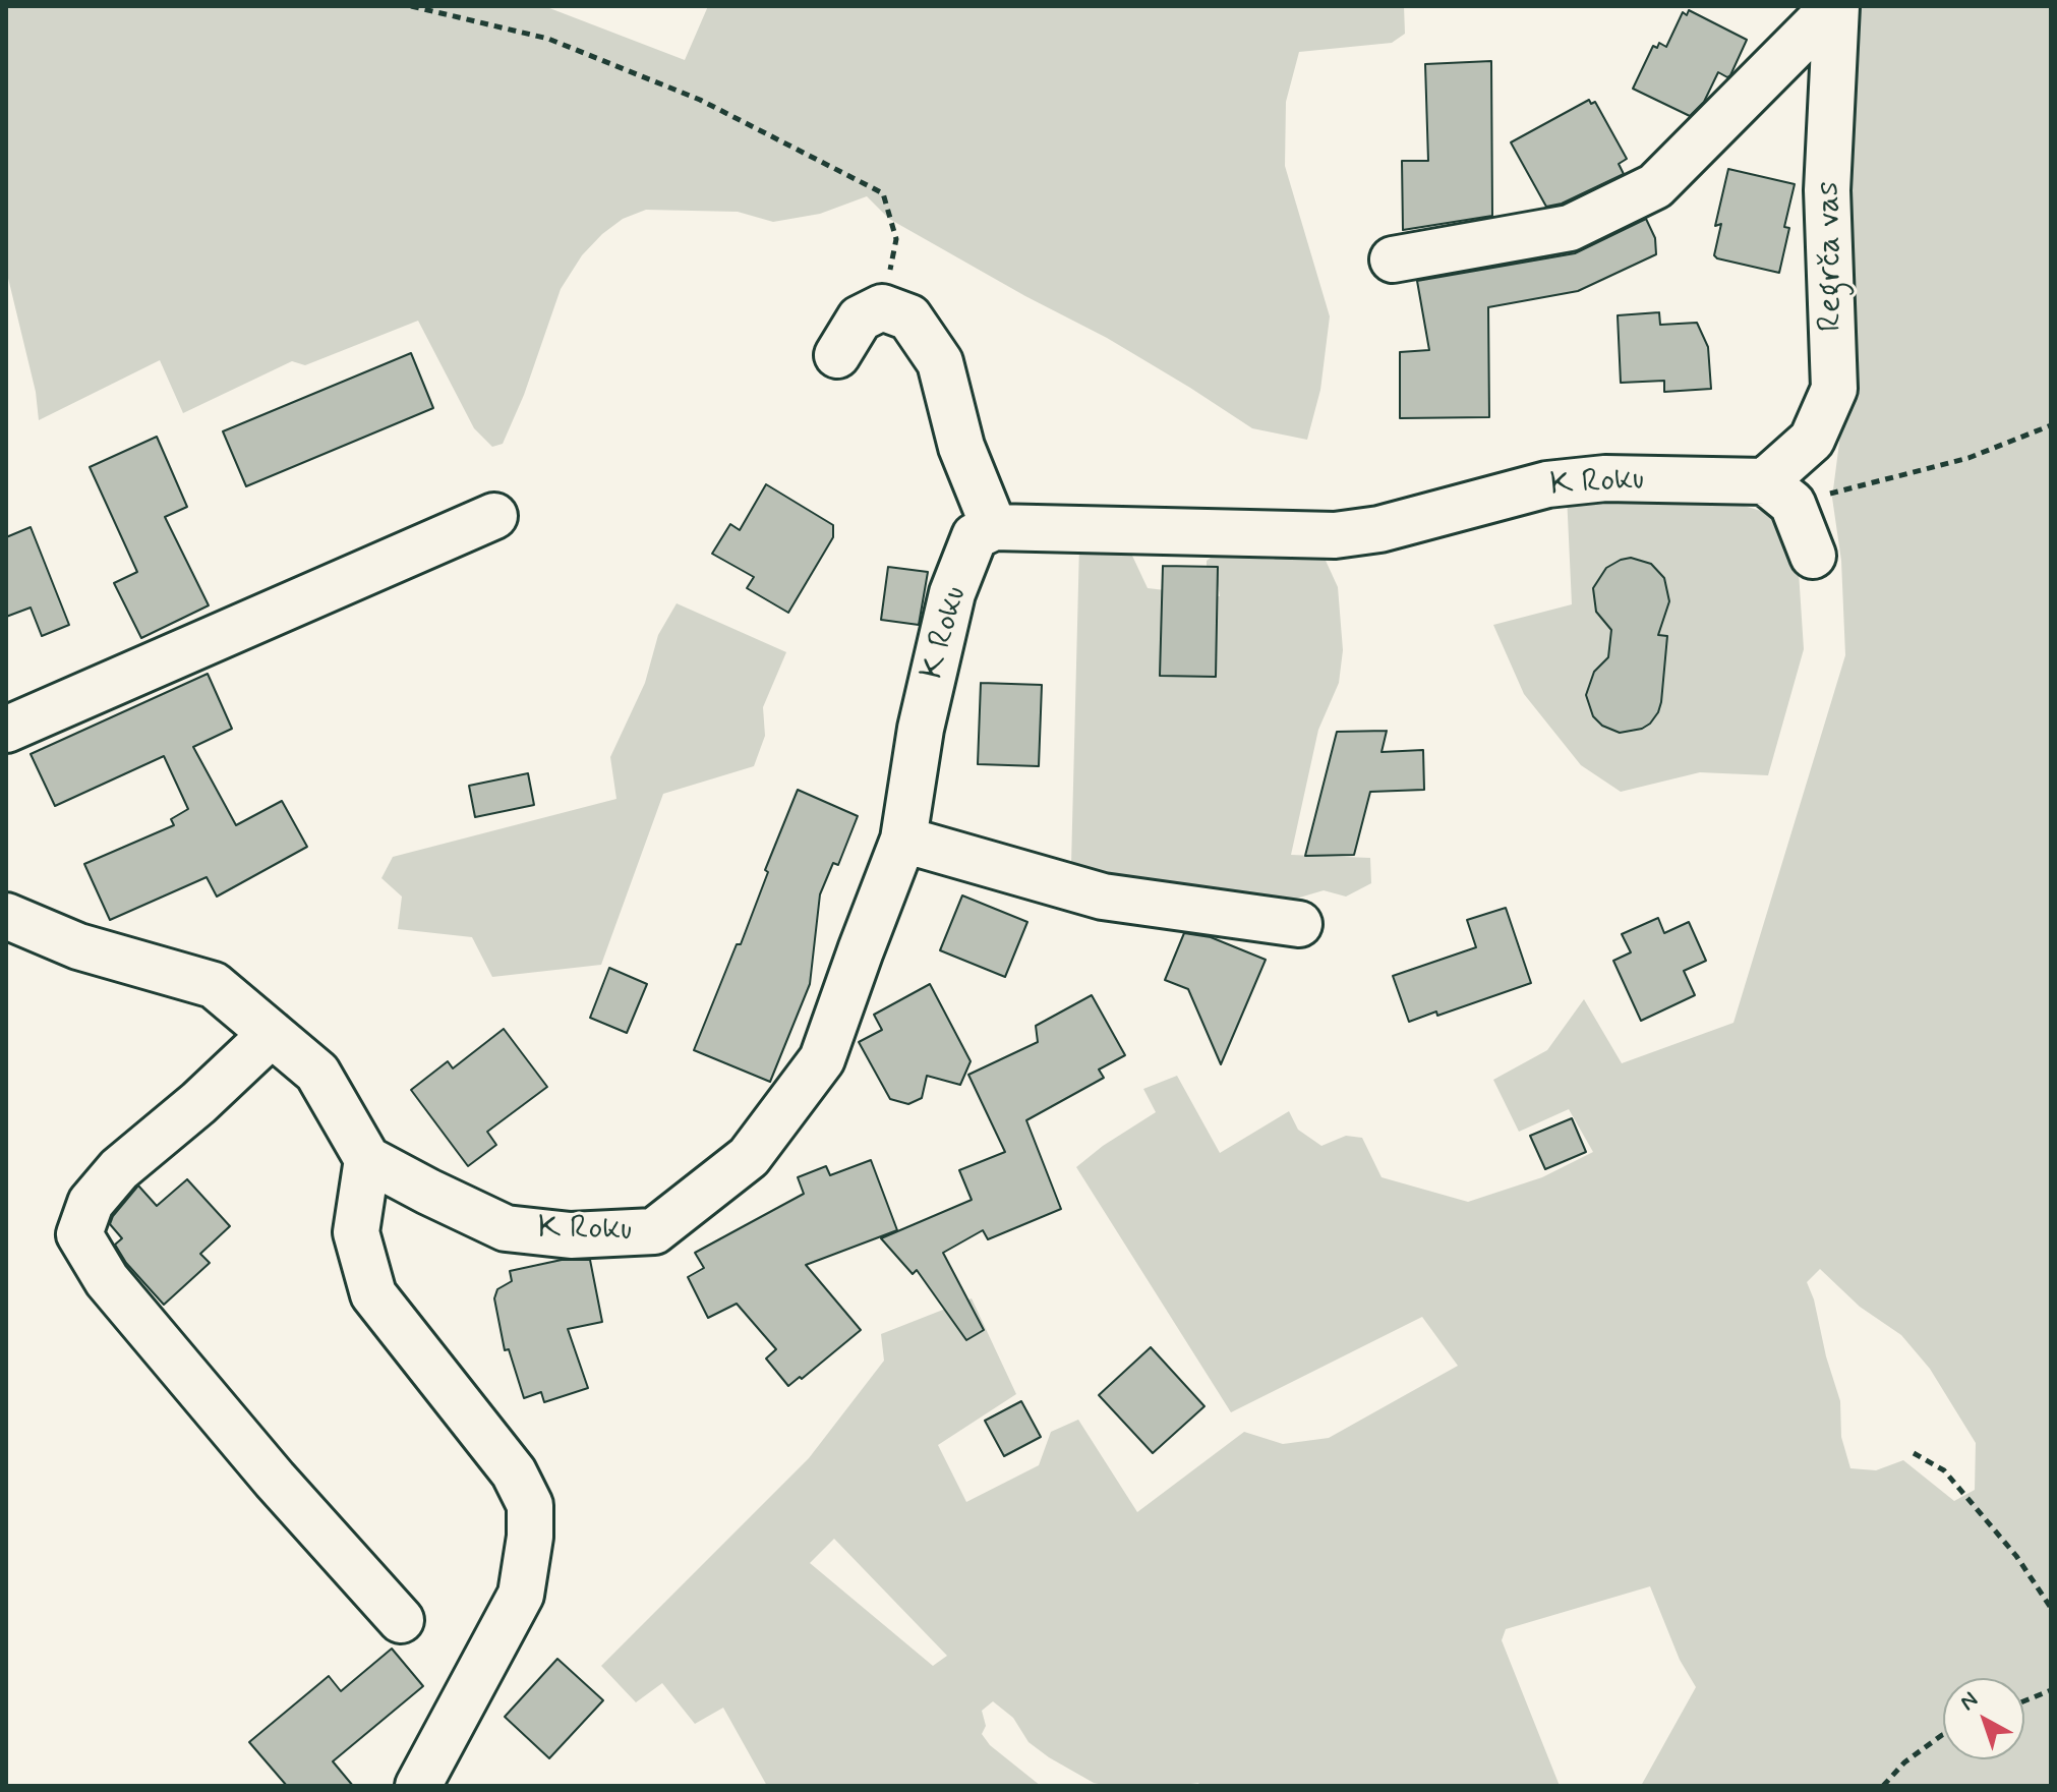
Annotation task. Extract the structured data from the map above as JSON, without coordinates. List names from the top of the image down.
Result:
{
  "streets": {
    "street": ["Regrča vas", "K Roku"]
  },
  "crossings": [
    ["Regrča vas", "K Roku"]
  ],
  "north": "top left"
}
